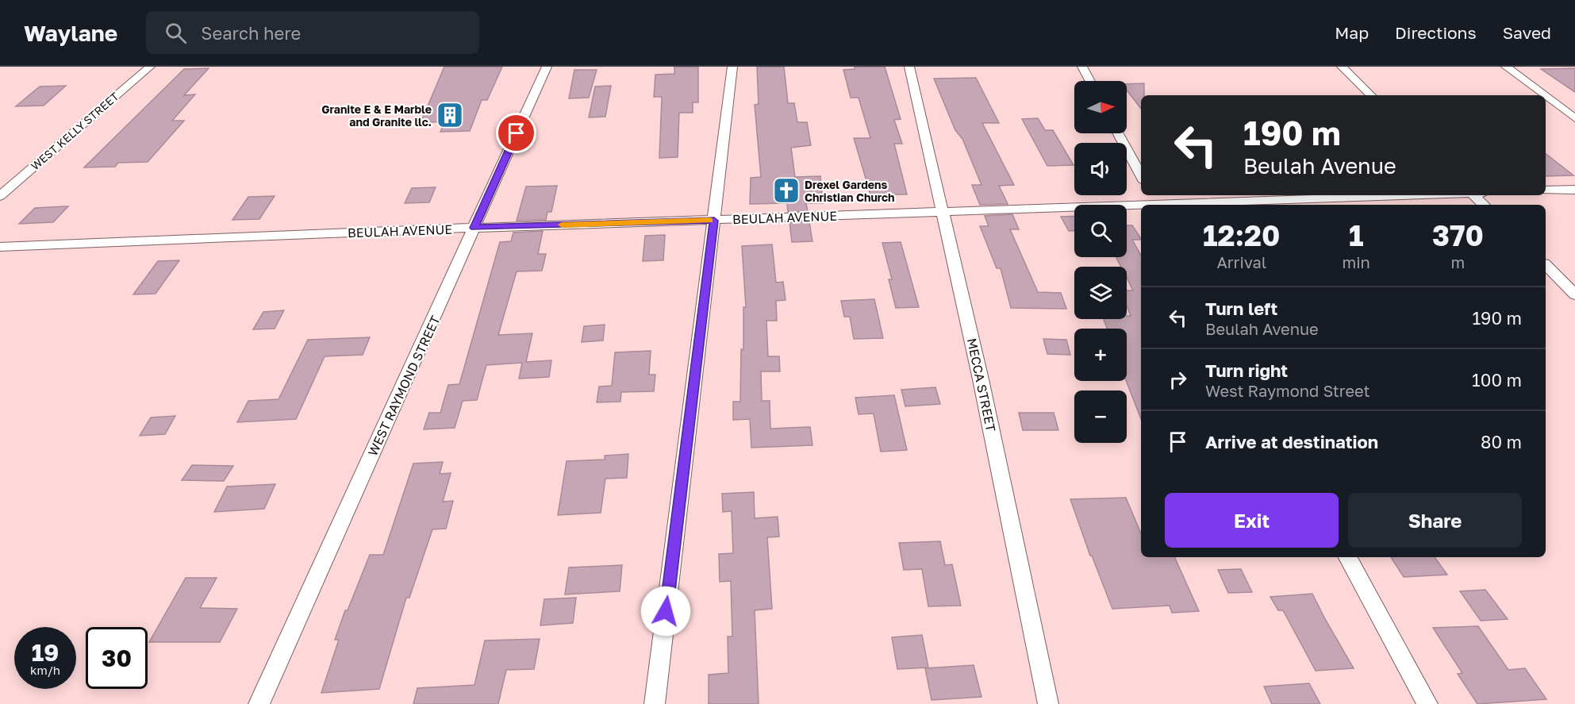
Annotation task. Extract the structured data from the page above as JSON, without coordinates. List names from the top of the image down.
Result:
{
  "streets": {
    "street": [
      "WEST KELLY STREET",
      "BEULAH AVENUE",
      "MECCA STREET",
      "WEST RAYMOND STREET"
    ]
  },
  "crossings": [
    ["BEULAH AVENUE", "MECCA STREET"],
    ["BEULAH AVENUE", "WEST RAYMOND STREET"]
  ],
  "places": {
    "building": ["Granite E & E Marble and Granite llc."],
    "church": ["Drexel Gardens Christian Church"]
  },
  "north": "right",
  "page": {
    "header": "Waylane",
    "search": "Search here",
    "nav": ["Map", "Directions", "Saved"],
    "map_buttons": ["+", "−"],
    "turn": ["190 m", "Beulah Avenue"],
    "eta": [
      "12:20",
      "Arrival",
      "1",
      "min",
      "370",
      "m"
    ],
    "list": [
      {
        "name": "Turn left",
        "note": "Beulah Avenue",
        "value": "190 m"
      },
      {
        "name": "Turn right",
        "note": "West Raymond Street",
        "value": "100 m"
      },
      {
        "name": "Arrive at destination",
        "value": "80 m"
      }
    ],
    "buttons": ["Exit", "Share"],
    "speed": "19 km/h",
    "limit": "30"
  }
}
